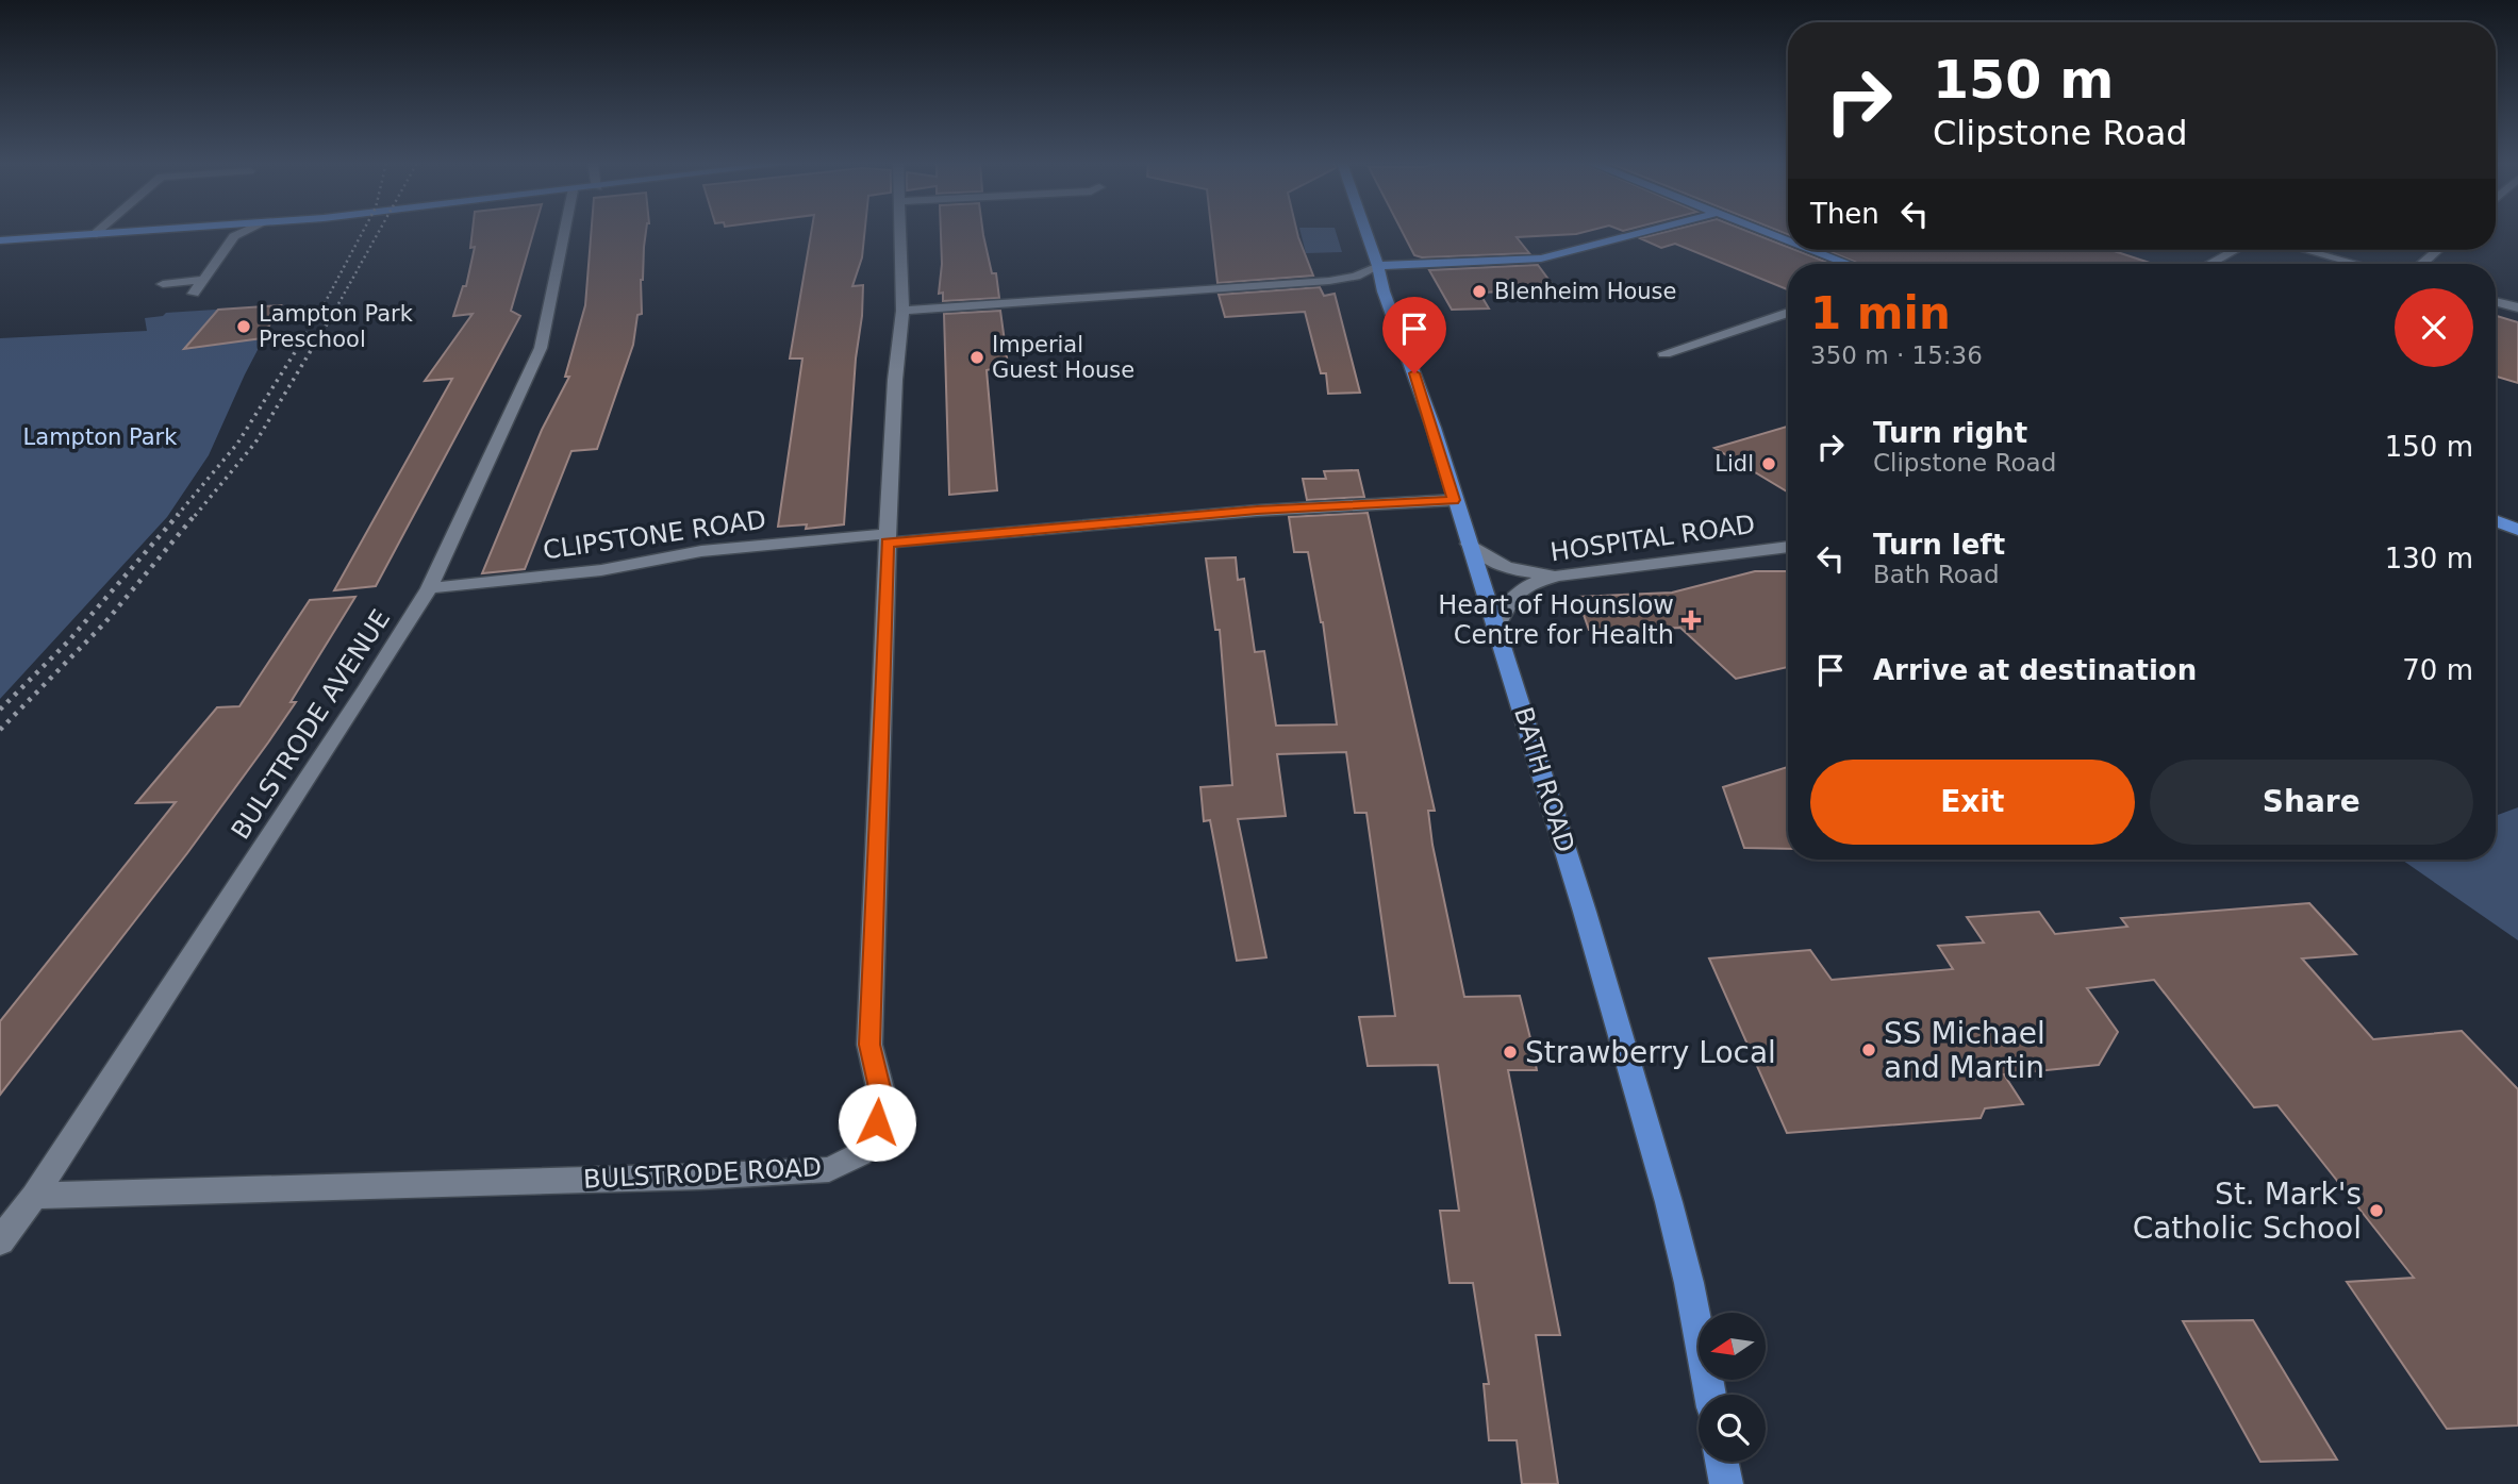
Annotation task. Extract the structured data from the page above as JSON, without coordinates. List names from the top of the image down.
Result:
{
  "streets": {
    "main road": ["BATH ROAD"],
    "street": [
      "CLIPSTONE ROAD",
      "HOSPITAL ROAD",
      "BULSTRODE AVENUE",
      "BULSTRODE ROAD"
    ]
  },
  "crossings": [
    ["CLIPSTONE ROAD", "BULSTRODE AVENUE"],
    ["CLIPSTONE ROAD", "BATH ROAD"],
    ["CLIPSTONE ROAD", "BULSTRODE ROAD"],
    ["HOSPITAL ROAD", "BATH ROAD"],
    ["BULSTRODE AVENUE", "BULSTRODE ROAD"]
  ],
  "parks": ["Lampton Park"],
  "places": {
    "other": [
      "Blenheim House",
      "Lampton Park Preschool",
      "Imperial Guest House",
      "Lidl",
      "SS Michael and Martin",
      "Strawberry Local",
      "St. Mark's Catholic School"
    ],
    "health": ["Heart of Hounslow Centre for Health"]
  },
  "north": "left",
  "page": {
    "turn": ["150 m", "Clipstone Road"],
    "then": "Then",
    "heading": ["1 min", "350 m · 15:36"],
    "list": [
      {
        "name": "Turn right",
        "note": "Clipstone Road",
        "value": "150 m"
      },
      {
        "name": "Turn left",
        "note": "Bath Road",
        "value": "130 m"
      },
      {
        "name": "Arrive at destination",
        "value": "70 m"
      }
    ],
    "buttons": ["Exit", "Share"]
  }
}
